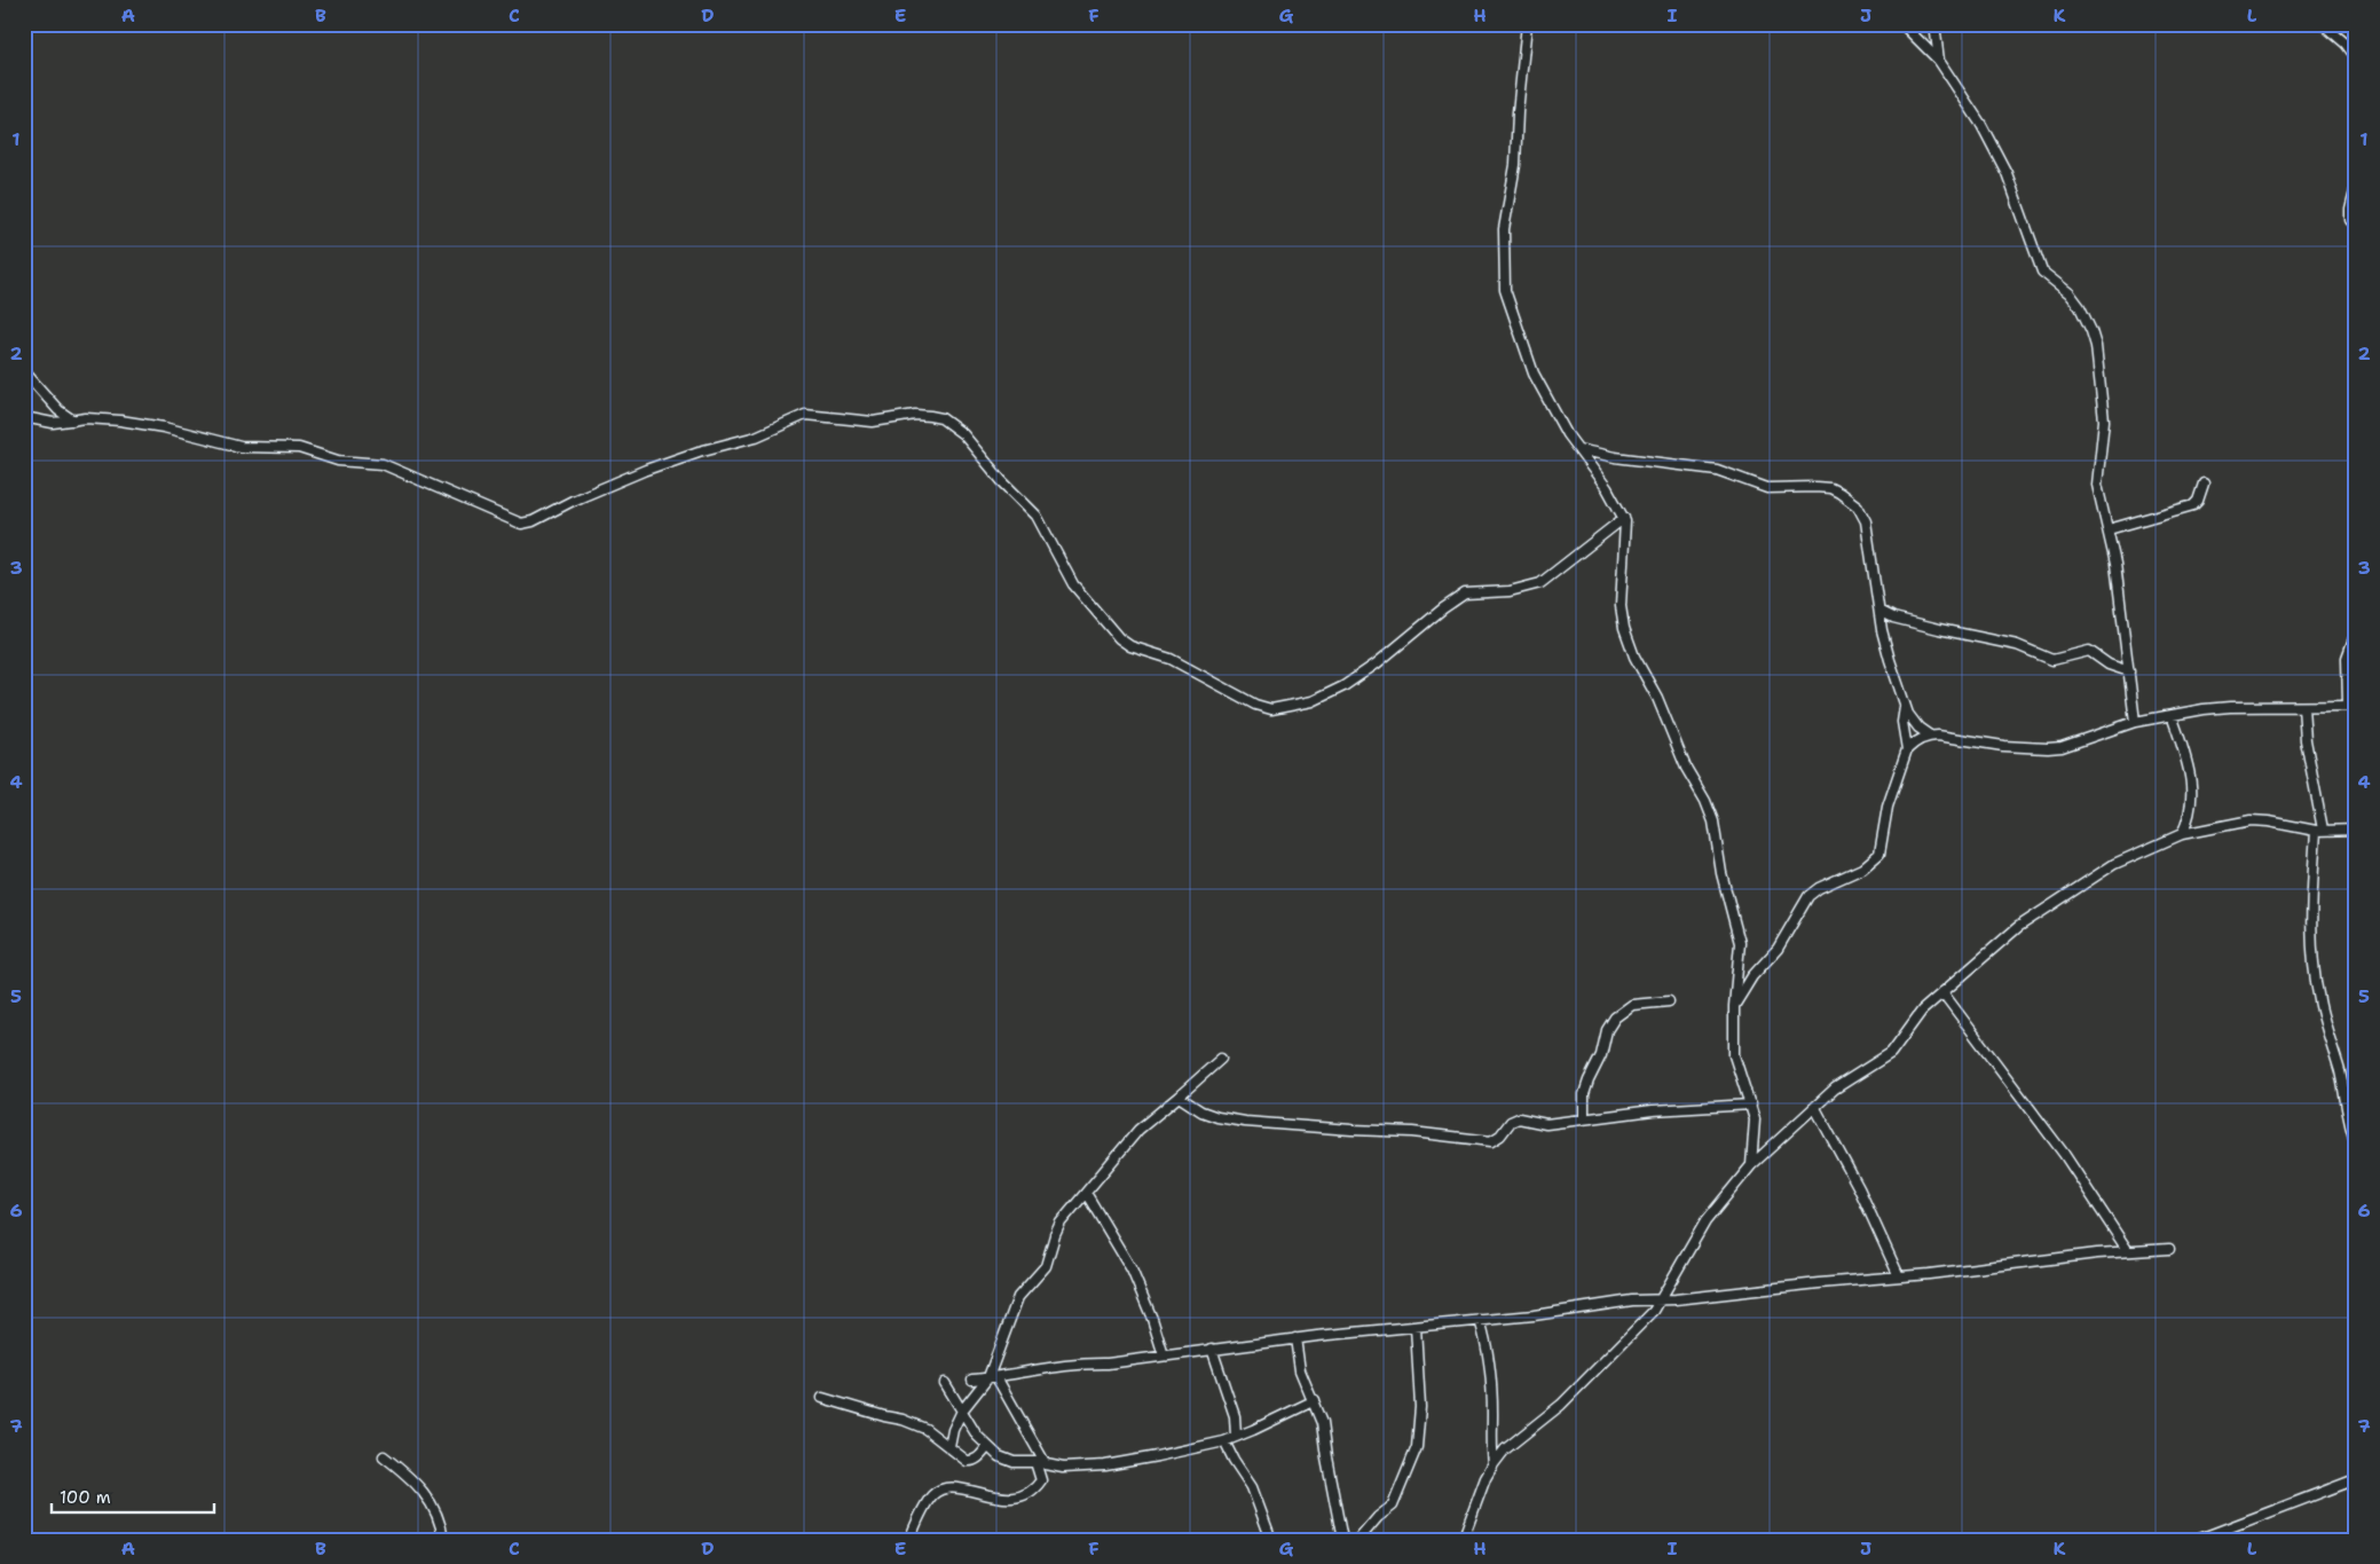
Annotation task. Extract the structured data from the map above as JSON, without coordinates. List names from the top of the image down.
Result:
{
  "scale_bar": "100 m",
  "grid": {
    "columns": [
      "A",
      "B",
      "C",
      "D",
      "E",
      "F",
      "G",
      "H",
      "I",
      "J",
      "K",
      "L"
    ],
    "rows": [
      "1",
      "2",
      "3",
      "4",
      "5",
      "6",
      "7"
    ]
  }
}
